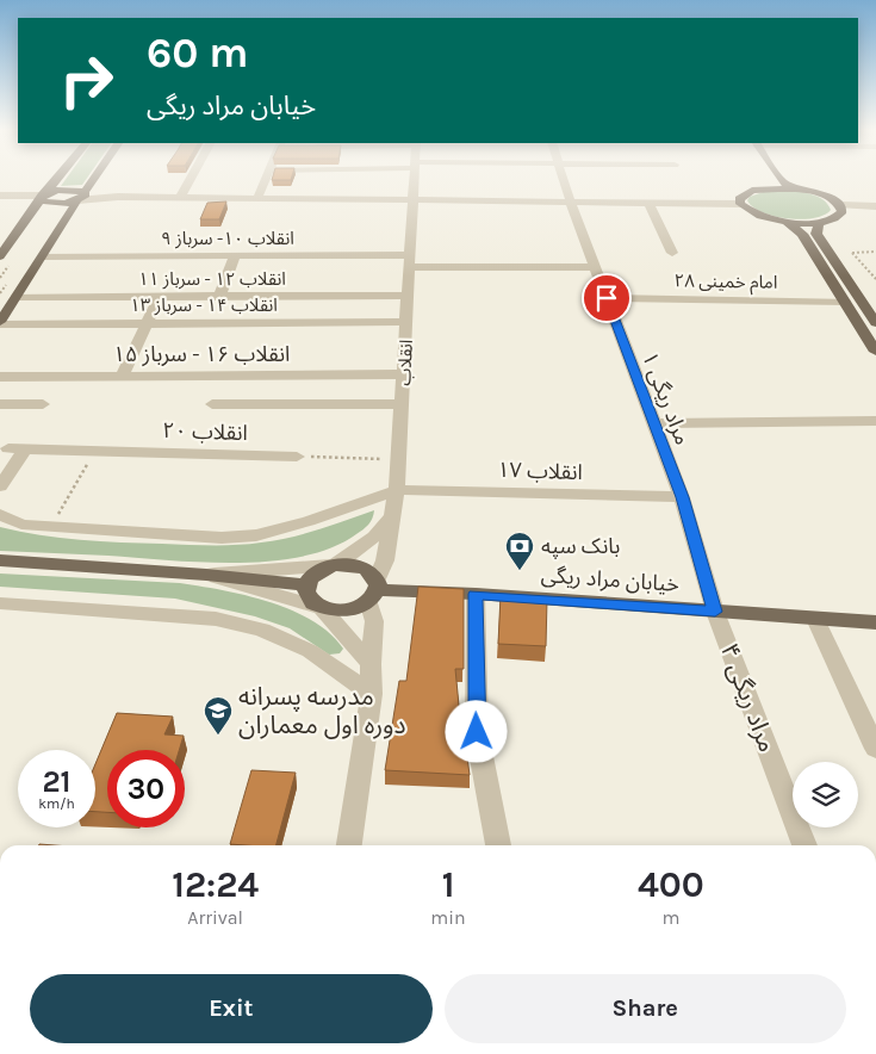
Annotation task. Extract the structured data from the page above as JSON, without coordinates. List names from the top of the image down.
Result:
{
  "streets": {
    "main road": ["خیابان مراد ریگی"],
    "street": [
      "انقلاب ۱۰- سرباز ۹",
      "انقلاب ۱۲ - سرباز ۱۱",
      "امام خمینی ۲۸",
      "انقلاب ۱۴ - سرباز ۱۳",
      "انقلاب ۱۶ - سرباز ۱۵",
      "انقلاب",
      "مراد ریگی ۱",
      "انقلاب ۲۰",
      "انقلاب ۱۷",
      "مراد ریگی ۴"
    ]
  },
  "crossings": [
    ["انقلاب ۱۰- سرباز ۹", "انقلاب"],
    ["انقلاب ۱۰- سرباز ۹", "مراد ریگی ۱"],
    ["انقلاب ۱۲ - سرباز ۱۱", "انقلاب"],
    ["امام خمینی ۲۸", "مراد ریگی ۱"],
    ["انقلاب ۱۴ - سرباز ۱۳", "انقلاب"],
    ["انقلاب ۱۶ - سرباز ۱۵", "انقلاب"],
    ["انقلاب", "انقلاب ۱۷"],
    ["انقلاب", "خیابان مراد ریگی"],
    ["مراد ریگی ۱", "انقلاب ۱۷"],
    ["مراد ریگی ۱", "خیابان مراد ریگی"],
    ["مراد ریگی ۱", "مراد ریگی ۴"],
    ["خیابان مراد ریگی", "مراد ریگی ۴"]
  ],
  "places": {
    "bank": ["بانک سپه"],
    "school or university": ["مدرسه پسرانه دوره اول معماران"]
  },
  "page": {
    "turn": ["60 m", "خیابان مراد ریگی"],
    "speed": "21 km/h",
    "limit": "30",
    "eta": [
      "12:24",
      "Arrival",
      "1",
      "min",
      "400",
      "m"
    ],
    "buttons": ["Exit", "Share"]
  }
}
